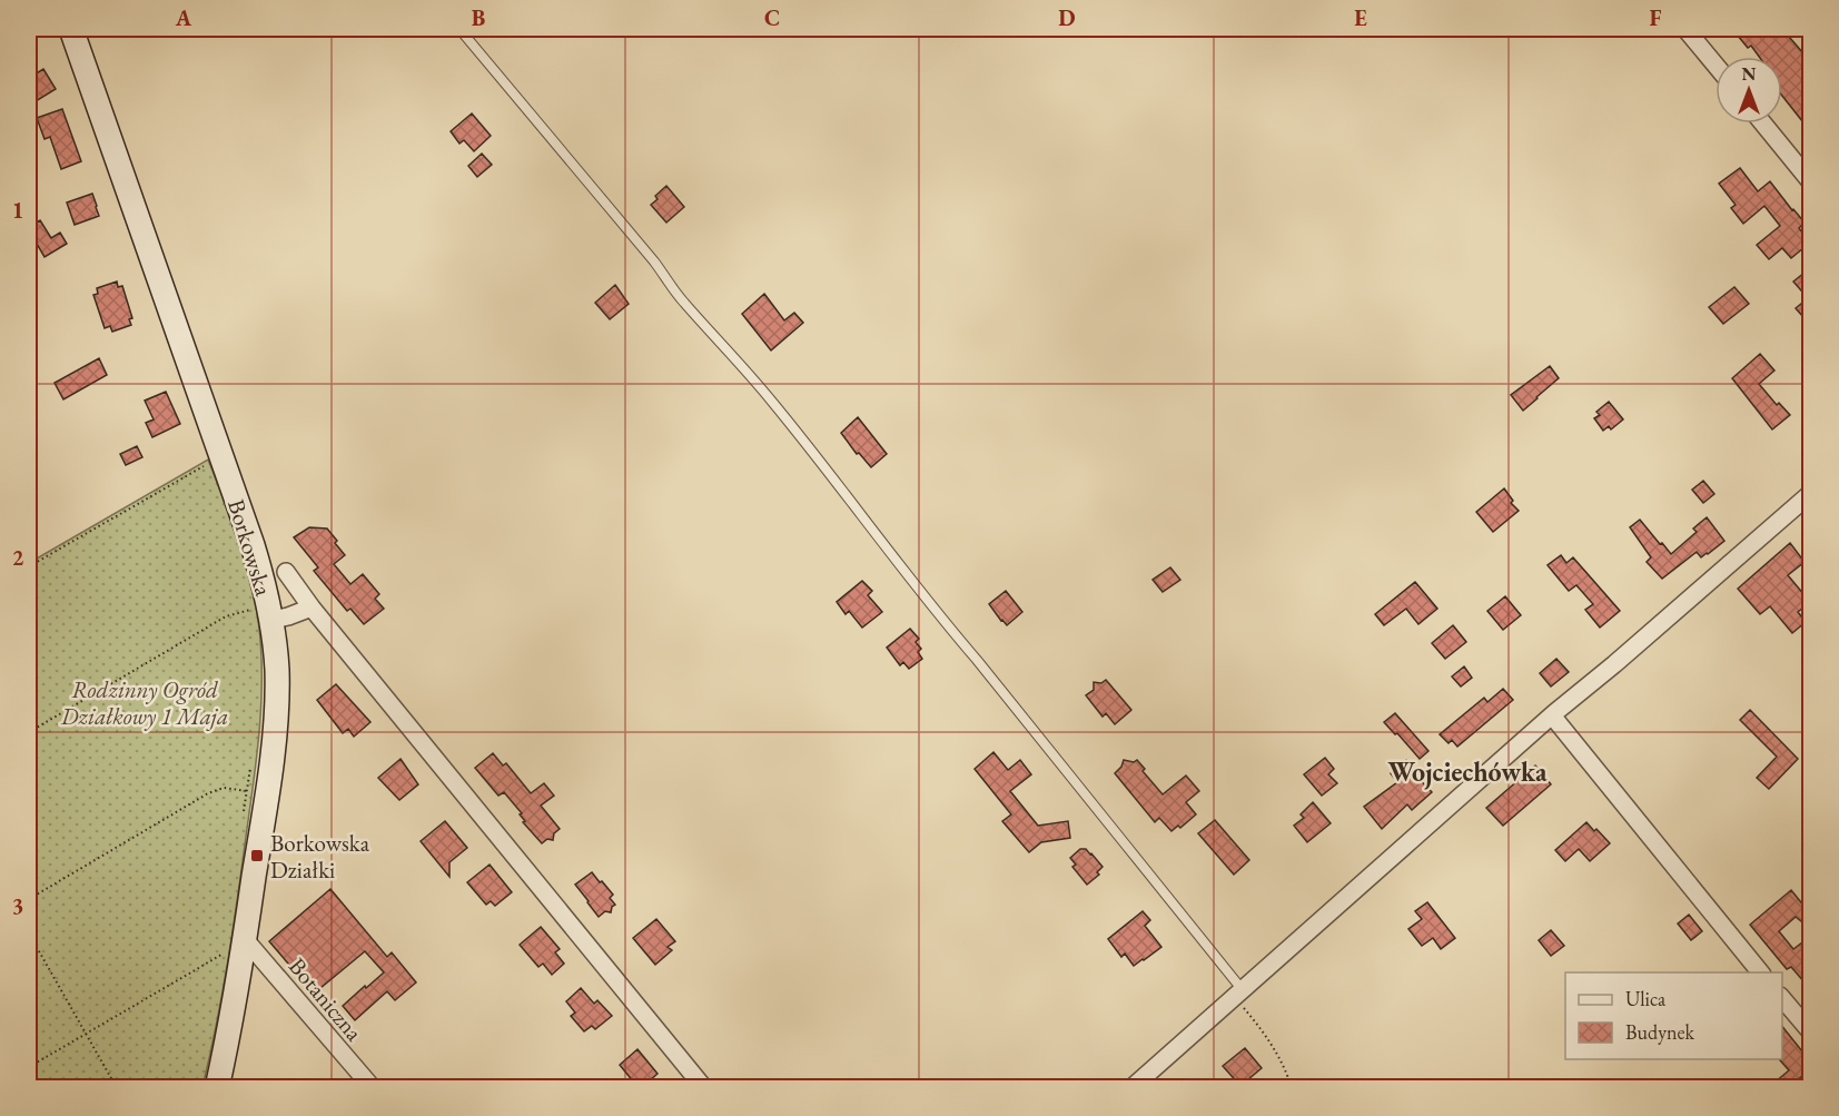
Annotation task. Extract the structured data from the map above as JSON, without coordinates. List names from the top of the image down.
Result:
{
  "streets": {
    "street": ["Borkowska", "Botaniczna"]
  },
  "crossings": [
    ["Borkowska", "Botaniczna"]
  ],
  "districts": ["Wojciechówka"],
  "parks": ["Rodzinny Ogród Działkowy 1 Maja"],
  "places": {
    "transit": ["Borkowska Działki"]
  },
  "legend": ["Ulica", "Budynek"],
  "north": "top",
  "grid": {
    "columns": [
      "A",
      "B",
      "C",
      "D",
      "E",
      "F"
    ],
    "rows": ["1", "2", "3"]
  }
}
